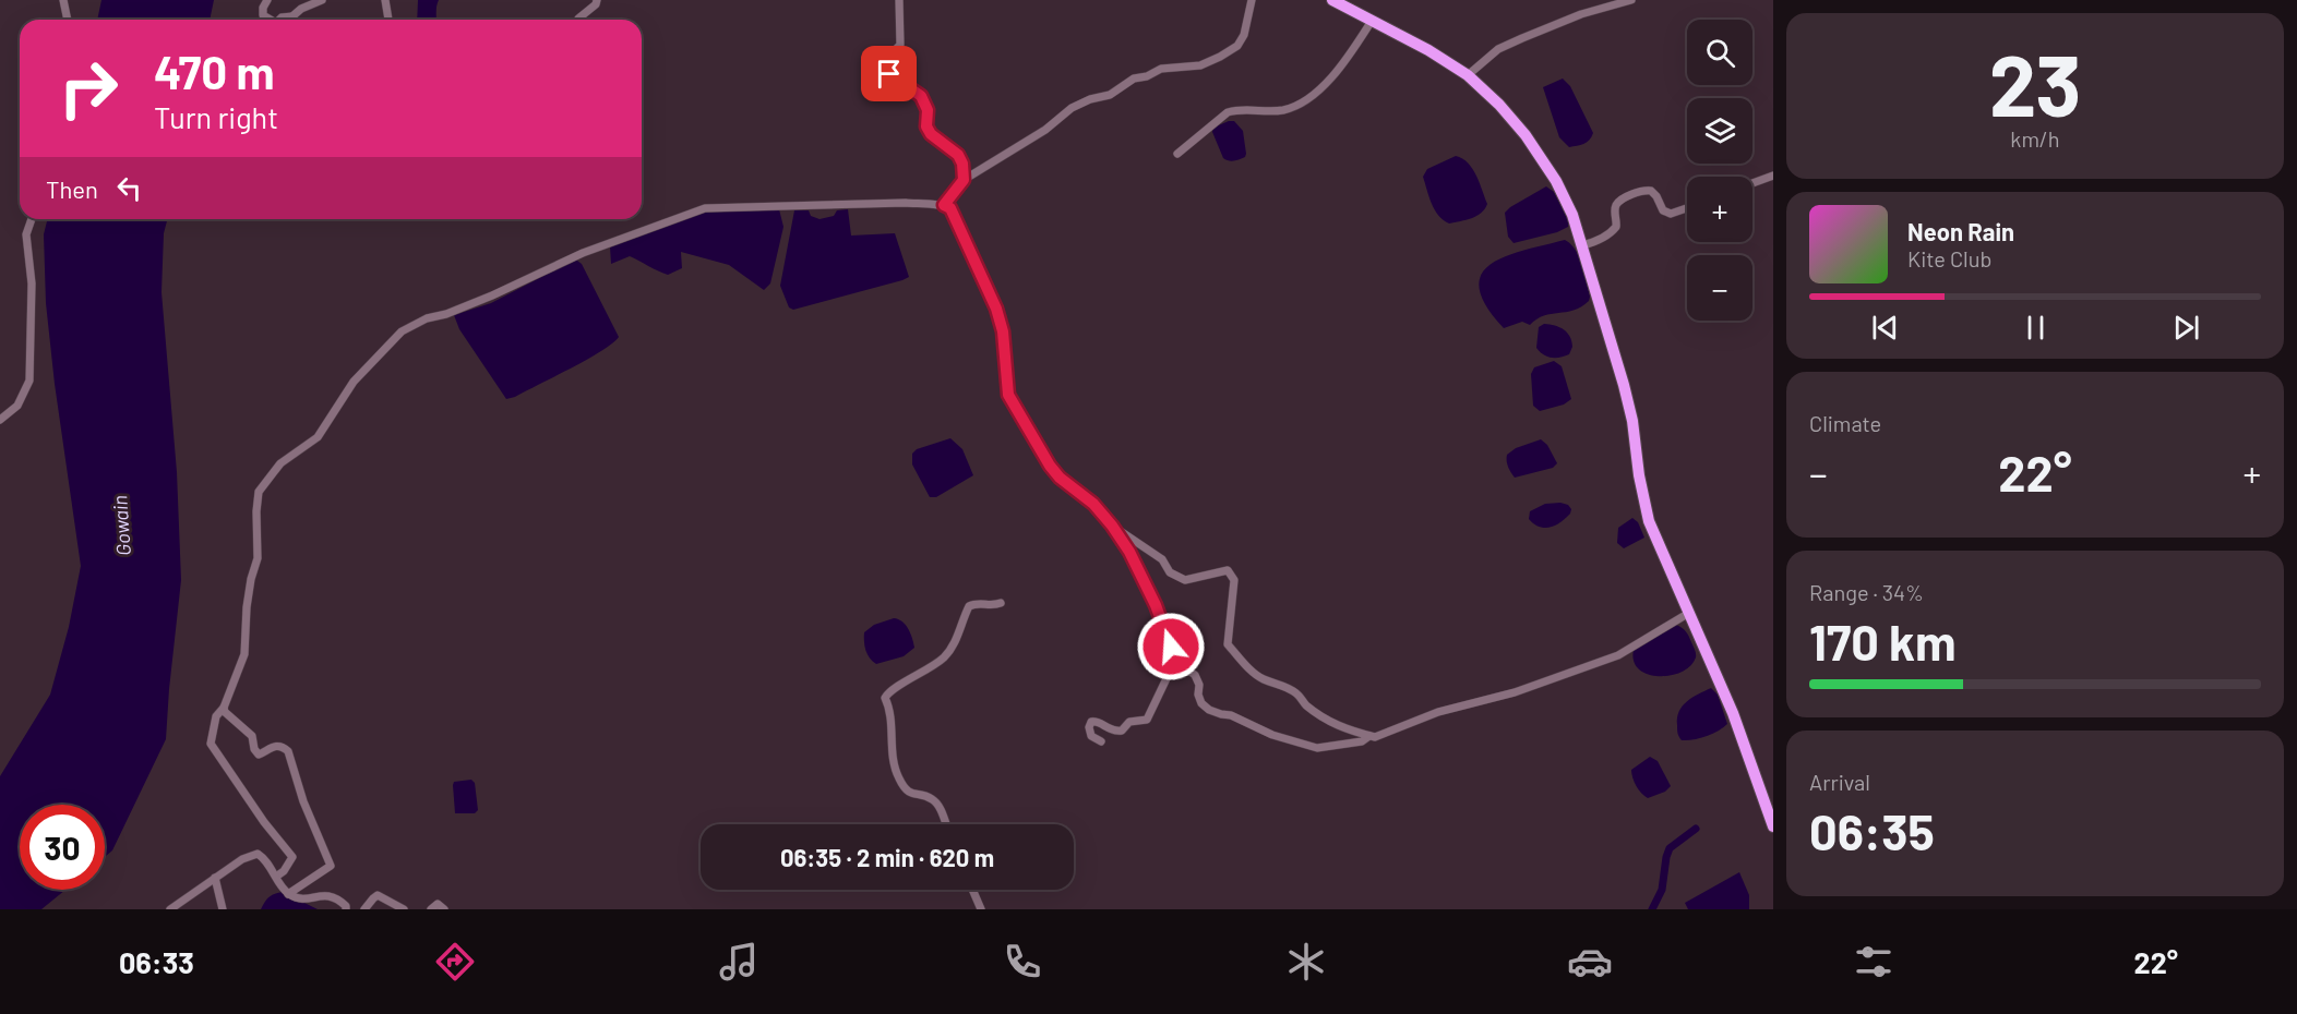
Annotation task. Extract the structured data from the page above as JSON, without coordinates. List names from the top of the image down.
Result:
{
  "water": ["Gowain"],
  "page": {
    "tile": [
      ["23", "km/h"],
      "Climate",
      ["Range · 34%", "170 km"],
      ["Arrival", "06:35"]
    ],
    "map_buttons": ["+", "−"],
    "turn": ["470 m", "Turn right"],
    "then": "Then",
    "song": ["Neon Rain", "Kite Club"],
    "heat": ["−", "22°", "+"],
    "limit": "30",
    "trip": "06:35 · 2 min · 620 m",
    "tabs": ["06:33", "22°"]
  }
}
